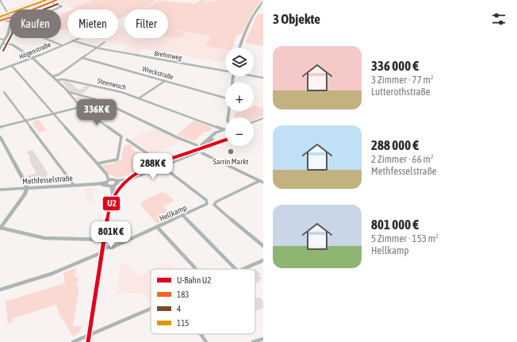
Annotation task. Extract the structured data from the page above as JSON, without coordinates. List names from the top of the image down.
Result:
{
  "streets": {
    "street": [
      "Högenstraße",
      "Brehmweg",
      "Wieckstraße",
      "Steenwisch",
      "Methfesselstraße",
      "Hellkamp"
    ]
  },
  "crossings": [
    ["Högenstraße", "Brehmweg"],
    ["Methfesselstraße", "Hellkamp"]
  ],
  "places": ["Sarrin Markt"],
  "lines": [
    "transit line 183",
    "transit line 115",
    "transit line 4",
    "metro line U2"
  ],
  "legend": [
    "U-Bahn U2",
    "183",
    "4",
    "115"
  ],
  "page": {
    "heading": "3 Objekte",
    "chip": ["Kaufen", "Mieten", "Filter"],
    "list": [
      {
        "name": "336 000 €",
        "note": "3 Zimmer · 77 m² · Lutterothstraße"
      },
      {
        "name": "288 000 €",
        "note": "2 Zimmer · 66 m² · Methfesselstraße"
      },
      {
        "name": "801 000 €",
        "note": "5 Zimmer · 153 m² · Hellkamp"
      }
    ],
    "map_buttons": ["+", "−"],
    "price": ["336K €", "288K €", "801K €"]
  }
}
